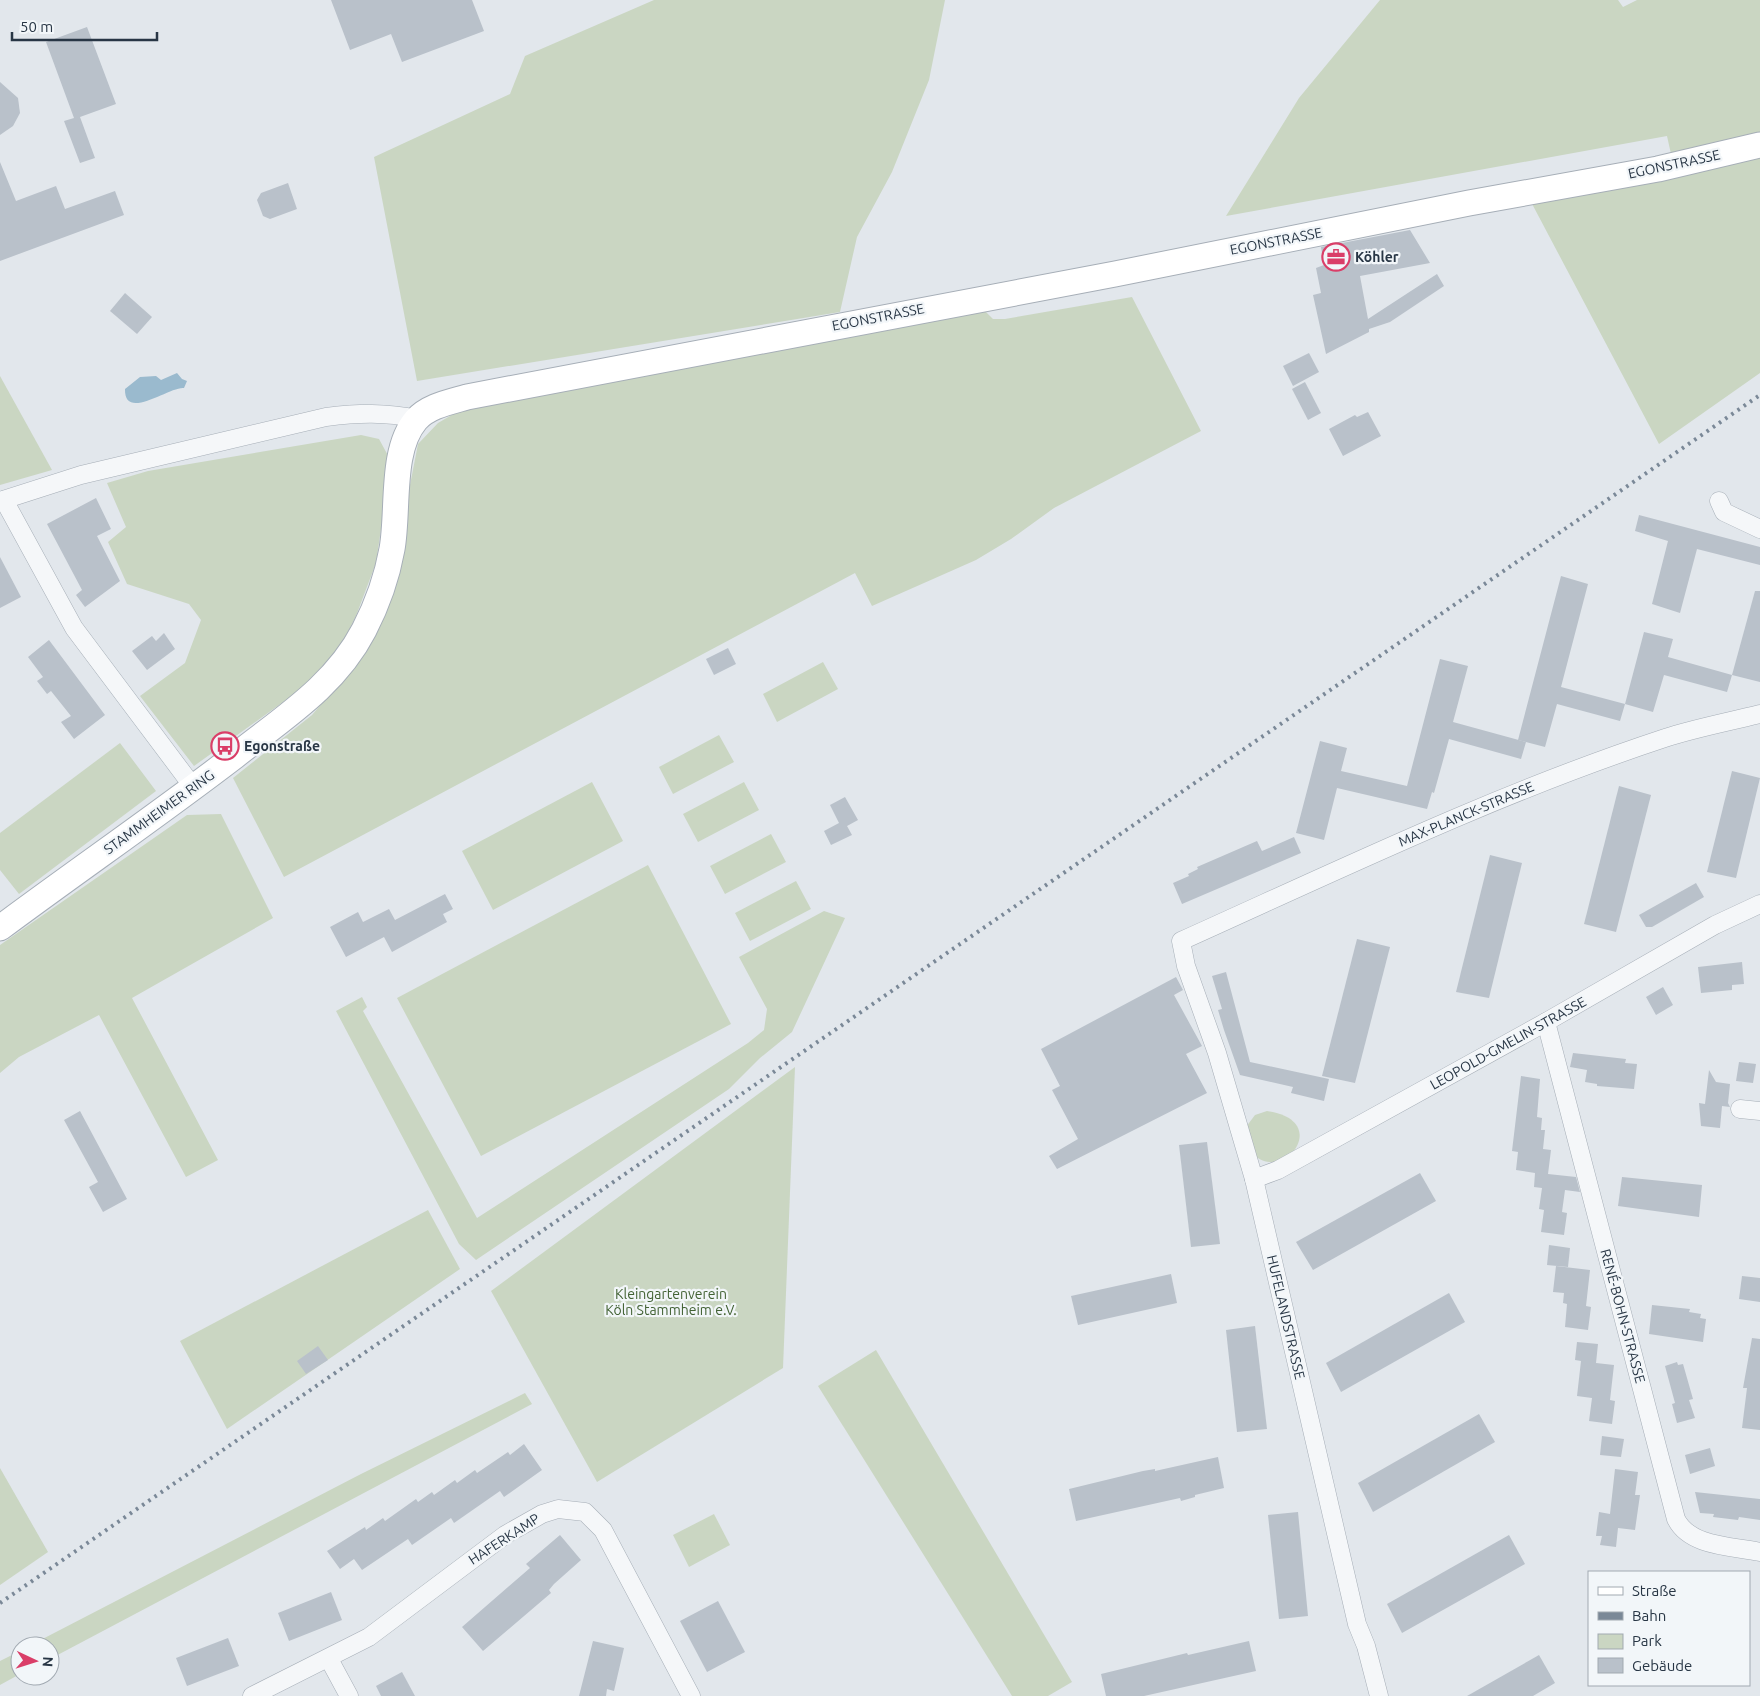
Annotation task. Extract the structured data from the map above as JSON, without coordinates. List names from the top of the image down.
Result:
{
  "streets": {
    "street": [
      "EGONSTRASSE",
      "STAMMHEIMER RING",
      "MAX-PLANCK-STRASSE",
      "LEOPOLD-GMELIN-STRASSE",
      "RENÉ-BOHN-STRASSE",
      "HUFELANDSTRASSE",
      "HAFERKAMP"
    ]
  },
  "crossings": [
    ["EGONSTRASSE", "STAMMHEIMER RING"],
    ["MAX-PLANCK-STRASSE", "HUFELANDSTRASSE"],
    ["LEOPOLD-GMELIN-STRASSE", "RENÉ-BOHN-STRASSE"],
    ["LEOPOLD-GMELIN-STRASSE", "HUFELANDSTRASSE"]
  ],
  "parks": ["Kleingartenverein Köln Stammheim e.V."],
  "places": {
    "office": ["Köhler"],
    "bus stop": ["Egonstraße"]
  },
  "legend": [
    "Straße",
    "Bahn",
    "Park",
    "Gebäude"
  ],
  "scale_bar": "50 m",
  "north": "right"
}
